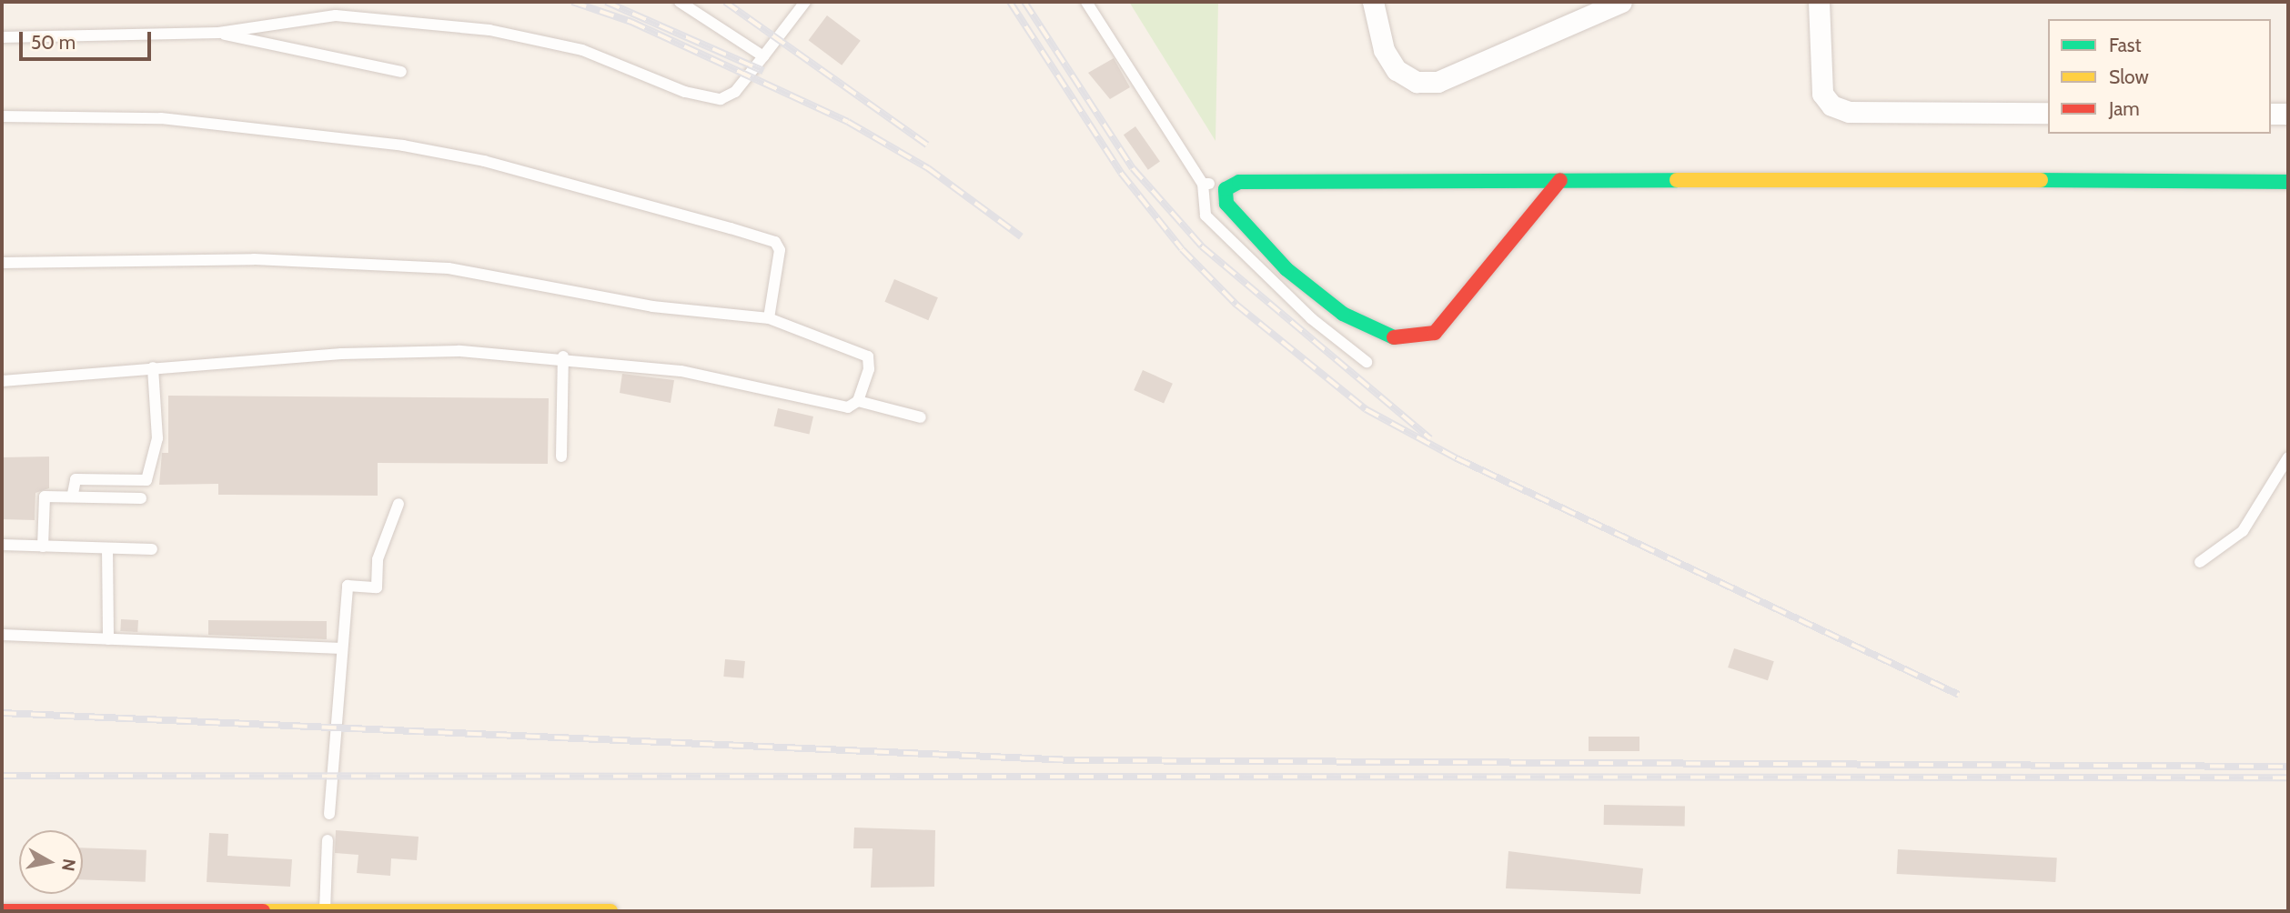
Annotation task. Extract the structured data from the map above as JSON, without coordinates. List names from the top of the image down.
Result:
{
  "legend": ["Fast", "Slow", "Jam"],
  "scale_bar": "50 m",
  "north": "right"
}
